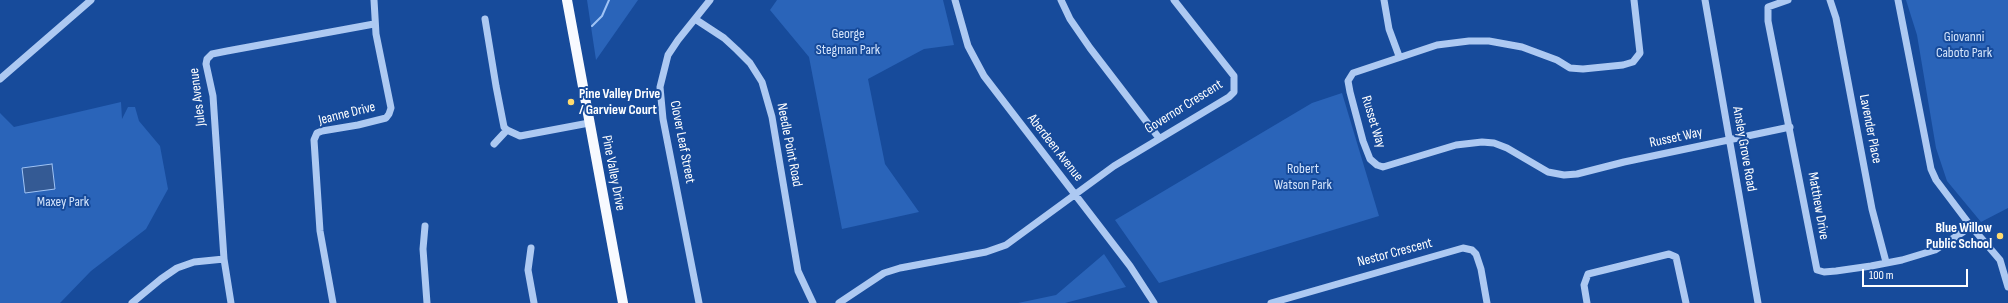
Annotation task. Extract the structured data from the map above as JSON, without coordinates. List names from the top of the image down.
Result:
{
  "streets": {
    "main road": ["Pine Valley Drive"],
    "street": [
      "Jules Avenue",
      "Governor Crescent",
      "Jeanne Drive",
      "Russet Way",
      "Lavender Place",
      "Clover Leaf Street",
      "Needle Point Road",
      "Aberdeen Avenue",
      "Ansley Grove Road",
      "Matthew Drive",
      "Nestor Crescent"
    ]
  },
  "crossings": [
    ["Jules Avenue", "Jeanne Drive"],
    ["Governor Crescent", "Aberdeen Avenue"],
    ["Russet Way", "Ansley Grove Road"],
    ["Lavender Place", "Matthew Drive"],
    ["Clover Leaf Street", "Needle Point Road"]
  ],
  "parks": [
    "George Stegman Park",
    "Giovanni Caboto Park",
    "Robert Watson Park",
    "Maxey Park"
  ],
  "places": ["Pine Valley Drive / Garview Court", "Blue Willow Public School"],
  "scale_bar": "100 m"
}
